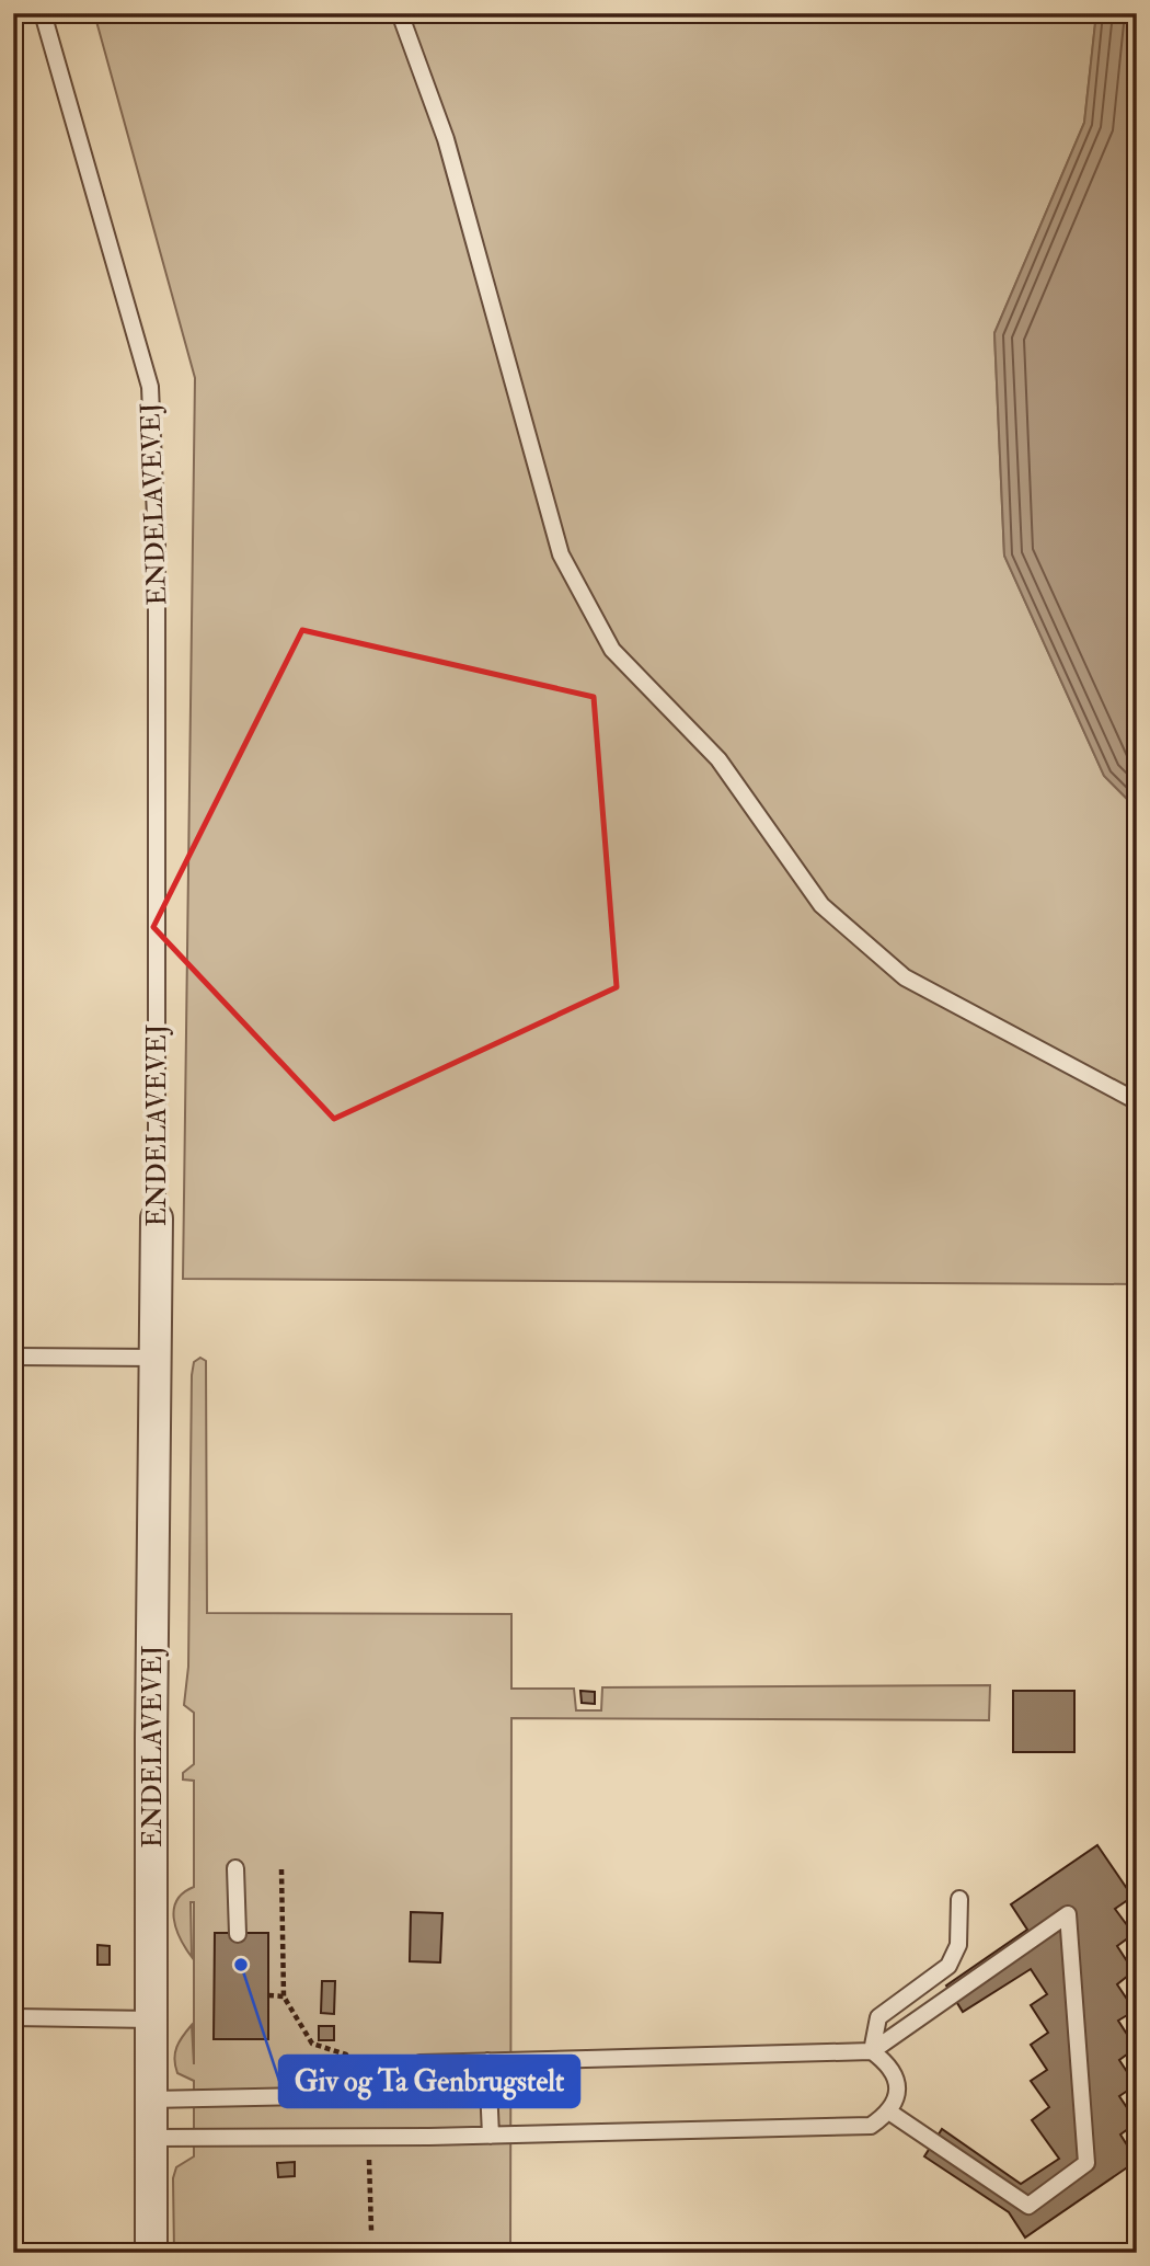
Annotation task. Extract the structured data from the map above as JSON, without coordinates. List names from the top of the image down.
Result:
{
  "streets": {
    "street": ["ENDELAVEVEJ"]
  },
  "places": ["Giv og Ta Genbrugstelt"]
}
